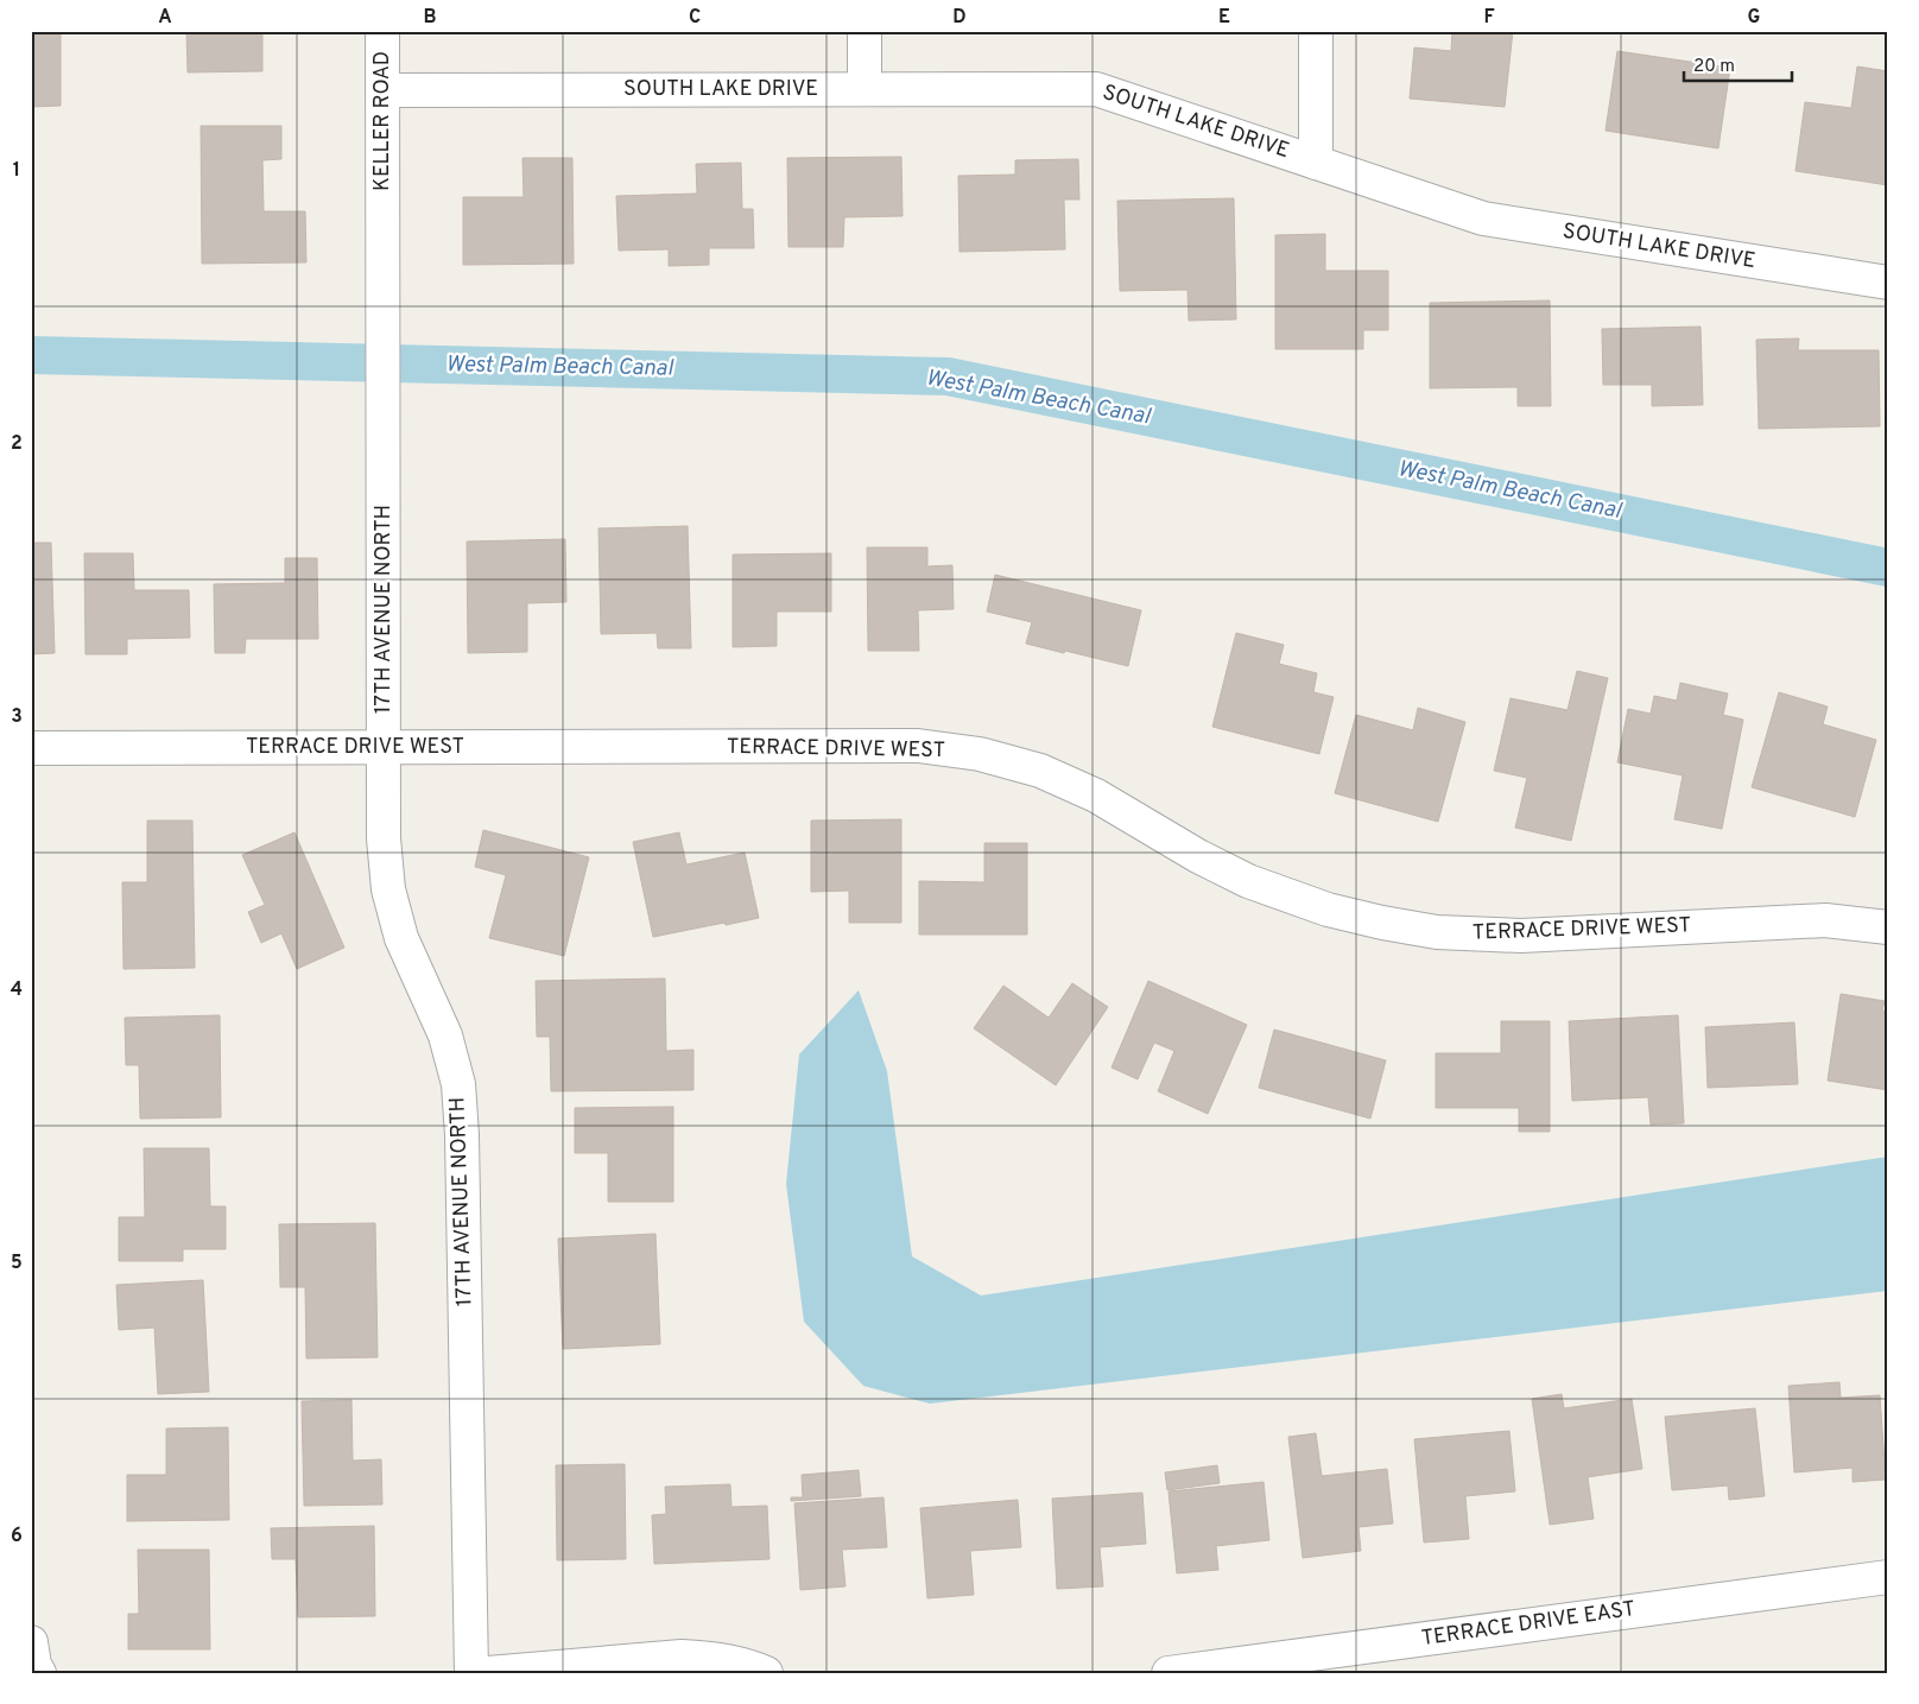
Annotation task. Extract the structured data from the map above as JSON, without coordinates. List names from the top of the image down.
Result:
{
  "streets": {
    "street": [
      "SOUTH LAKE DRIVE",
      "KELLER ROAD",
      "17TH AVENUE NORTH",
      "TERRACE DRIVE WEST",
      "TERRACE DRIVE EAST"
    ]
  },
  "crossings": [
    ["SOUTH LAKE DRIVE", "KELLER ROAD"],
    ["KELLER ROAD", "17TH AVENUE NORTH"],
    ["17TH AVENUE NORTH", "TERRACE DRIVE WEST"]
  ],
  "water": ["West Palm Beach Canal"],
  "scale_bar": "20 m",
  "grid": {
    "columns": [
      "A",
      "B",
      "C",
      "D",
      "E",
      "F",
      "G"
    ],
    "rows": [
      "1",
      "2",
      "3",
      "4",
      "5",
      "6"
    ]
  }
}
